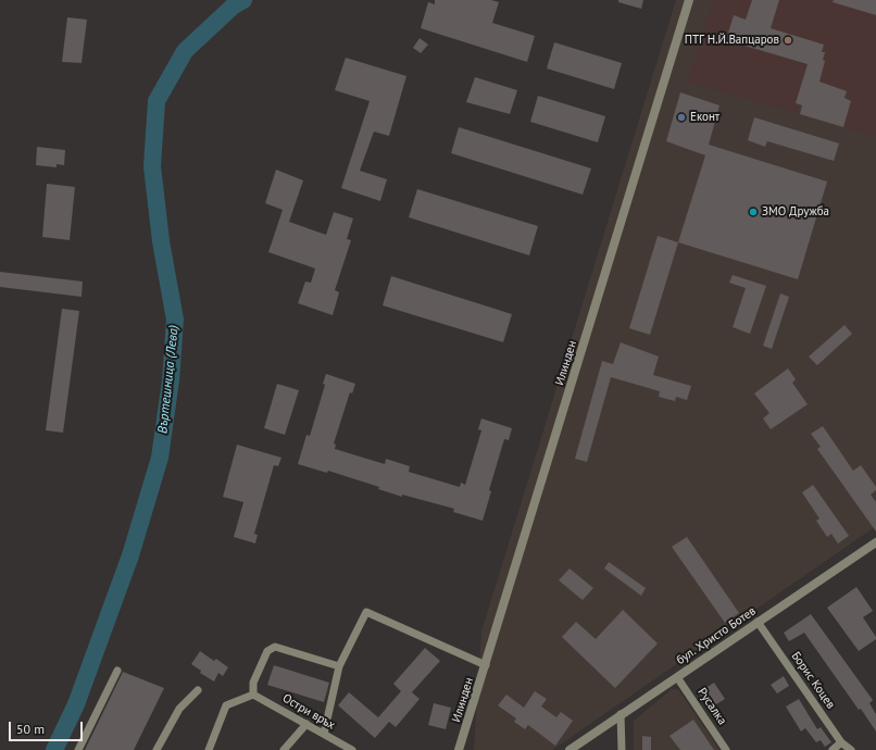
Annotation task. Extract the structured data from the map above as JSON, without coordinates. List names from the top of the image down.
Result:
{
  "streets": {
    "street": [
      "Илинден",
      "бул. Христо Ботев",
      "Борис Коцев",
      "Русалка",
      "Остри връх"
    ]
  },
  "crossings": [
    ["бул. Христо Ботев", "Борис Коцев"],
    ["бул. Христо Ботев", "Русалка"]
  ],
  "water": ["Въртешница (Лева)"],
  "places": ["ПТГ Н.Й.Вапцаров", "Еконт", "ЗМО Дружба"],
  "scale_bar": "50 m"
}
